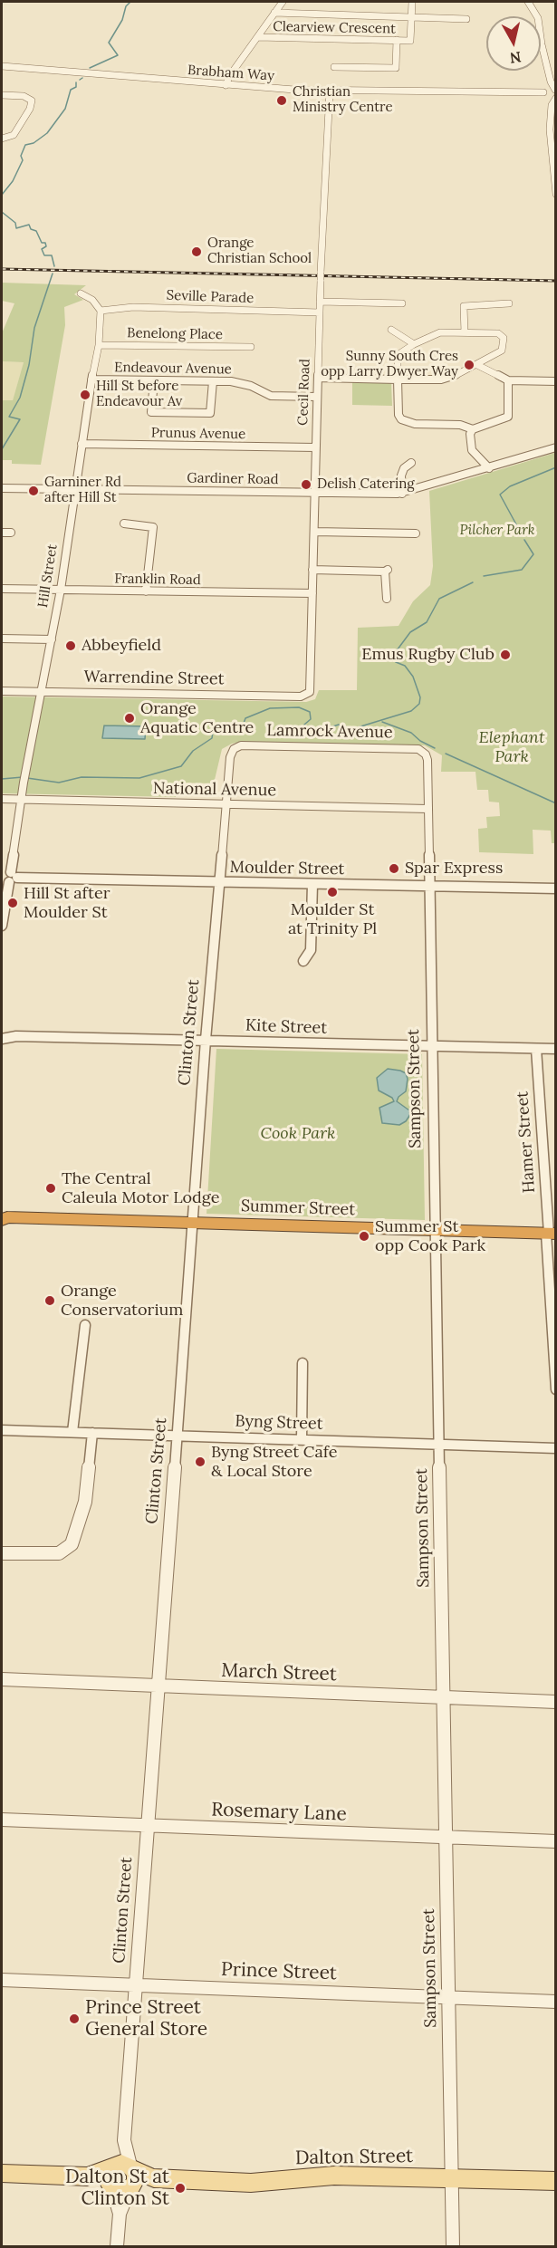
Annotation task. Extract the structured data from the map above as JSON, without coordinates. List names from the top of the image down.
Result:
{
  "streets": {
    "highway": ["Summer Street"],
    "main road": ["Dalton Street"],
    "street": [
      "Clearview Crescent",
      "Brabham Way",
      "Seville Parade",
      "Benelong Place",
      "Endeavour Avenue",
      "Cecil Road",
      "Prunus Avenue",
      "Gardiner Road",
      "Hill Street",
      "Franklin Road",
      "Warrendine Street",
      "Lamrock Avenue",
      "National Avenue",
      "Moulder Street",
      "Kite Street",
      "Clinton Street",
      "Sampson Street",
      "Hamer Street",
      "Byng Street",
      "March Street",
      "Rosemary Lane",
      "Prince Street"
    ]
  },
  "crossings": [
    ["Brabham Way", "Cecil Road"],
    ["Seville Parade", "Cecil Road"],
    ["Seville Parade", "Hill Street"],
    ["Benelong Place", "Hill Street"],
    ["Endeavour Avenue", "Cecil Road"],
    ["Endeavour Avenue", "Hill Street"],
    ["Cecil Road", "Prunus Avenue"],
    ["Cecil Road", "Gardiner Road"],
    ["Cecil Road", "Franklin Road"],
    ["Cecil Road", "Warrendine Street"],
    ["Prunus Avenue", "Hill Street"],
    ["Gardiner Road", "Hill Street"],
    ["Hill Street", "Franklin Road"],
    ["Hill Street", "Warrendine Street"],
    ["Hill Street", "National Avenue"],
    ["Hill Street", "Moulder Street"],
    ["Lamrock Avenue", "National Avenue"],
    ["Lamrock Avenue", "Clinton Street"],
    ["Lamrock Avenue", "Sampson Street"],
    ["National Avenue", "Clinton Street"],
    ["National Avenue", "Sampson Street"],
    ["Moulder Street", "Clinton Street"],
    ["Moulder Street", "Sampson Street"],
    ["Kite Street", "Clinton Street"],
    ["Kite Street", "Sampson Street"],
    ["Kite Street", "Hamer Street"],
    ["Clinton Street", "Summer Street"],
    ["Clinton Street", "Byng Street"],
    ["Clinton Street", "March Street"],
    ["Clinton Street", "Rosemary Lane"],
    ["Clinton Street", "Prince Street"],
    ["Clinton Street", "Dalton Street"],
    ["Sampson Street", "Summer Street"],
    ["Sampson Street", "Byng Street"],
    ["Sampson Street", "March Street"],
    ["Sampson Street", "Rosemary Lane"],
    ["Sampson Street", "Prince Street"],
    ["Sampson Street", "Dalton Street"],
    ["Hamer Street", "Summer Street"]
  ],
  "parks": ["Pilcher Park", "Elephant Park", "Cook Park"],
  "places": [
    "Christian Ministry Centre",
    "Orange Christian School",
    "Sunny South Cres opp Larry Dwyer Way",
    "Hill St before Endeavour Av",
    "Delish Catering",
    "Garniner Rd after Hill St",
    "Abbeyfield",
    "Emus Rugby Club",
    "Orange Aquatic Centre",
    "Spar Express",
    "Moulder St at Trinity Pl",
    "Hill St after Moulder St",
    "The Central Caleula Motor Lodge",
    "Summer St opp Cook Park",
    "Orange Conservatorium",
    "Byng Street Cafe & Local Store",
    "Prince Street General Store",
    "Dalton St at Clinton St"
  ],
  "north": "bottom"
}
